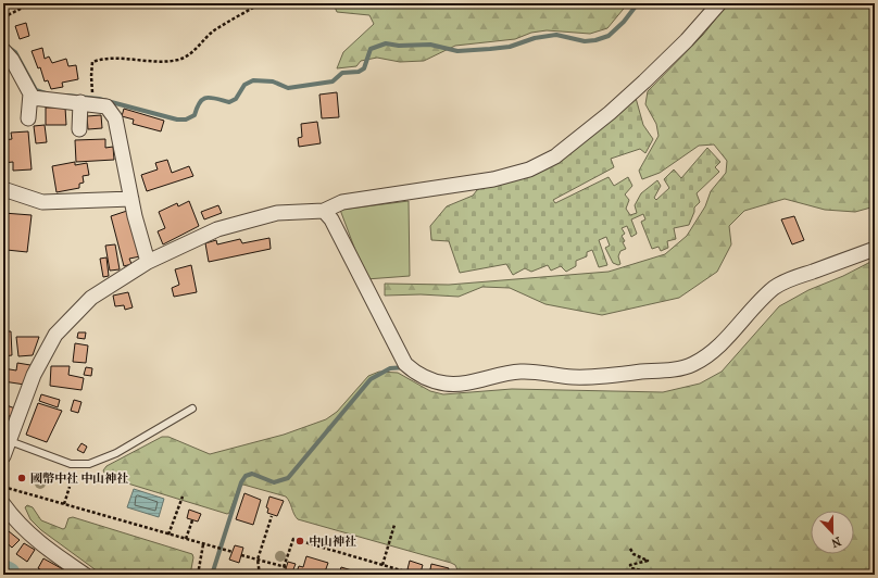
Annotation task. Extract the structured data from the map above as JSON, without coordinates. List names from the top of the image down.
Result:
{
  "places": ["國幣中社 中山神社", "中山神社"],
  "north": "bottom"
}
